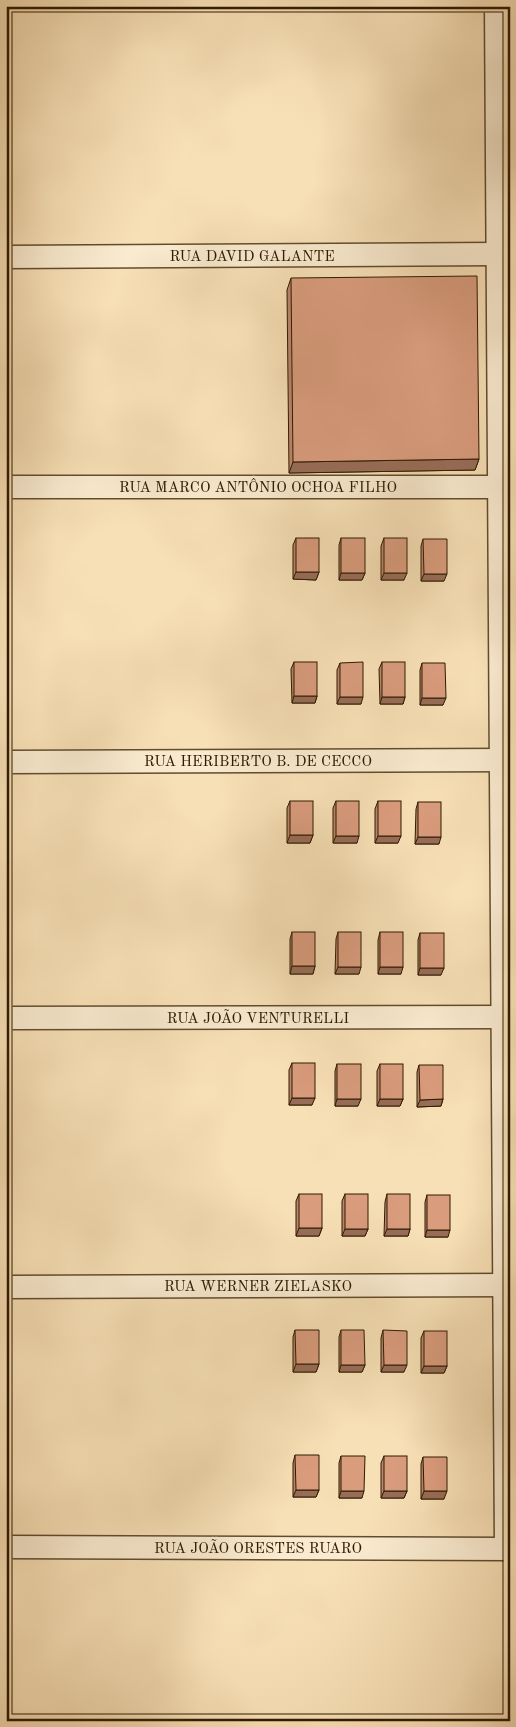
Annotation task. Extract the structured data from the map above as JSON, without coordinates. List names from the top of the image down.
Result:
{
  "streets": {
    "street": [
      "RUA DAVID GALANTE",
      "RUA MARCO ANTÔNIO OCHOA FILHO",
      "RUA HERIBERTO B. DE CECCO",
      "RUA JOÃO VENTURELLI",
      "RUA WERNER ZIELASKO",
      "RUA JOÃO ORESTES RUARO"
    ]
  }
}
